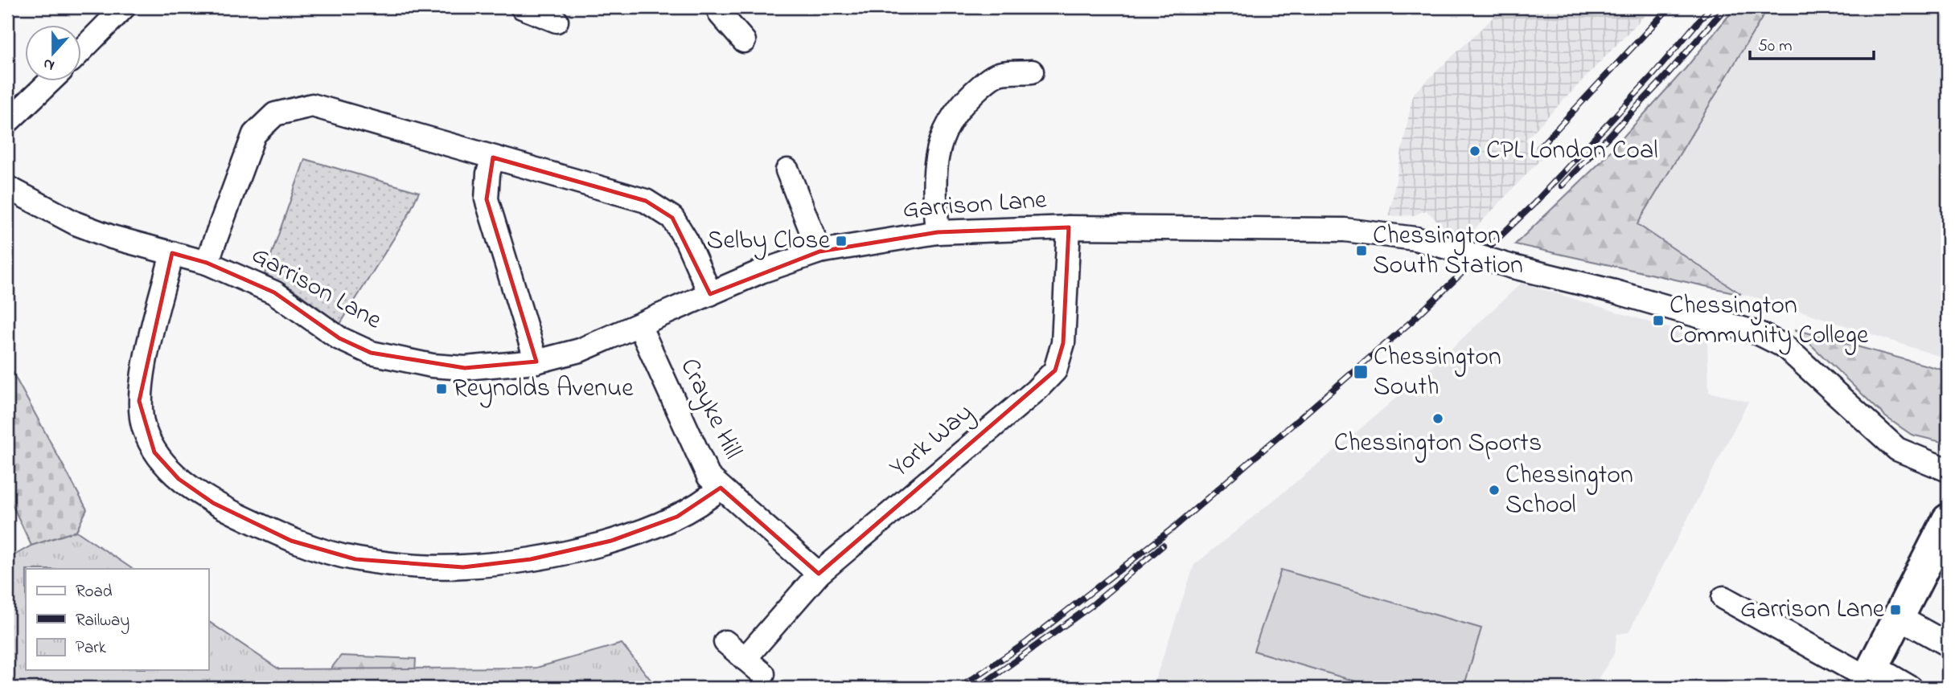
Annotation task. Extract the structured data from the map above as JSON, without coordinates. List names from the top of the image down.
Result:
{
  "streets": {
    "street": ["Garrison Lane", "Crayke Hill", "York Way"]
  },
  "crossings": [
    ["Garrison Lane", "Crayke Hill"],
    ["Garrison Lane", "York Way"],
    ["Crayke Hill", "York Way"]
  ],
  "places": {
    "other": ["CPL London Coal", "Chessington Sports", "Chessington School"],
    "transit": [
      "Selby Close",
      "Chessington South Station",
      "Chessington Community College",
      "Chessington South",
      "Reynolds Avenue",
      "Garrison Lane"
    ]
  },
  "legend": ["Road", "Railway", "Park"],
  "scale_bar": "50 m",
  "north": "bottom"
}
